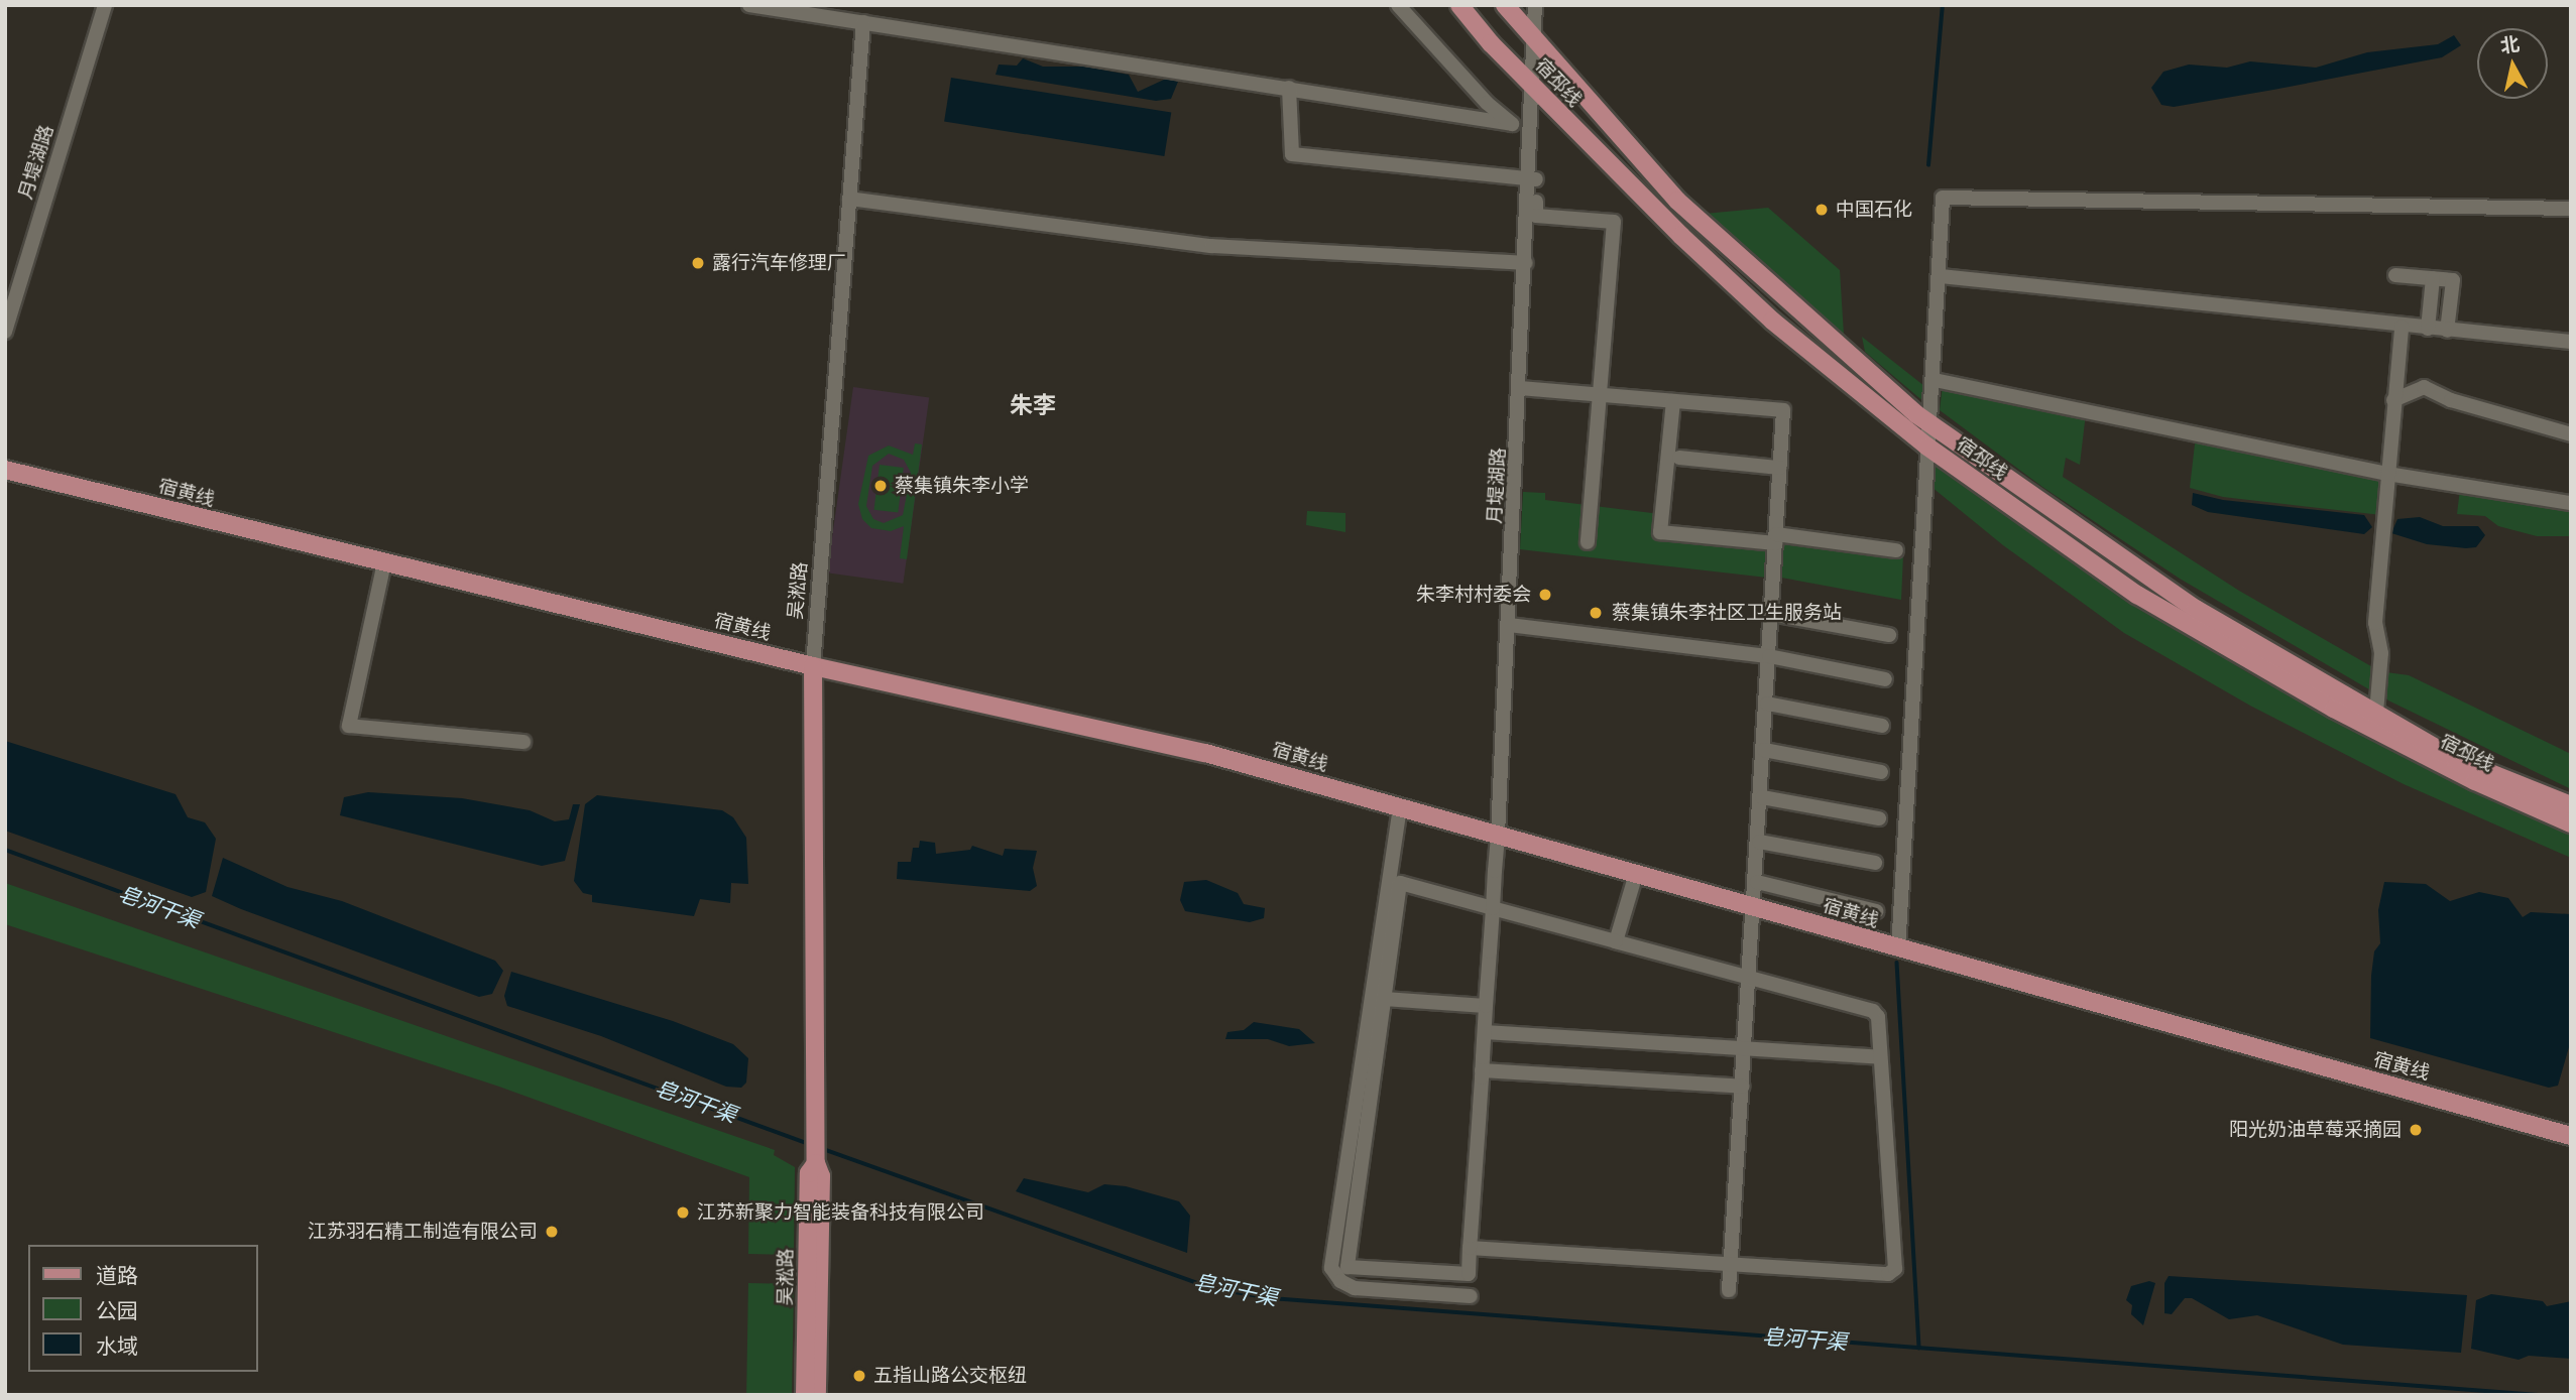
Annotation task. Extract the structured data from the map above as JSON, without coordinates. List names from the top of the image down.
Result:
{
  "streets": {
    "main road": ["宿邳线", "宿黄线", "吴淞路"],
    "street": ["月堤湖路"]
  },
  "crossings": [
    ["宿邳线", "月堤湖路"],
    ["月堤湖路", "宿黄线"],
    ["宿黄线", "吴淞路"]
  ],
  "districts": ["朱李"],
  "water": ["皂河干渠"],
  "places": [
    "中国石化",
    "露行汽车修理厂",
    "蔡集镇朱李小学",
    "朱李村村委会",
    "蔡集镇朱李社区卫生服务站",
    "阳光奶油草莓采摘园",
    "江苏新聚力智能装备科技有限公司",
    "江苏羽石精工制造有限公司",
    "五指山路公交枢纽"
  ],
  "legend": ["道路", "公园", "水域"],
  "north": "top"
}
